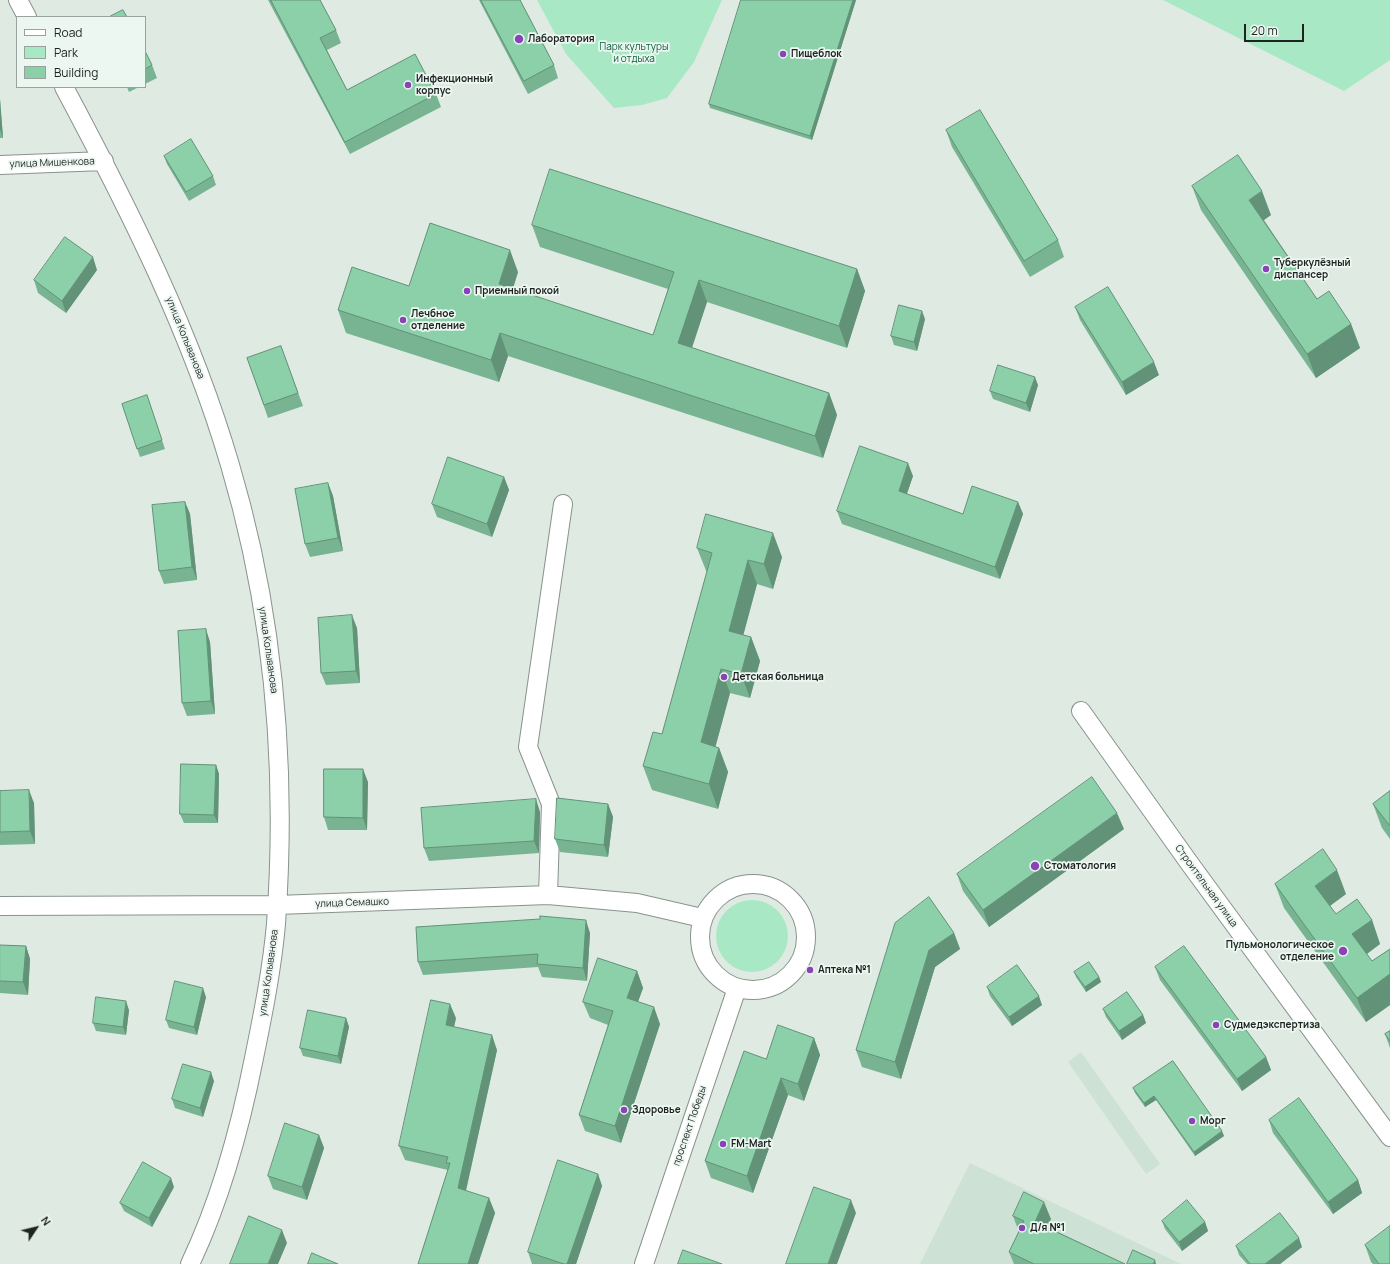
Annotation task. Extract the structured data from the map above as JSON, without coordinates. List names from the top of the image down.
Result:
{
  "streets": {
    "street": [
      "улица Мишенкова",
      "улица Колыванова",
      "Строительная улица",
      "улица Семашко",
      "проспект Победы"
    ]
  },
  "crossings": [
    ["улица Мишенкова", "улица Колыванова"],
    ["улица Колыванова", "улица Семашко"],
    ["улица Семашко", "проспект Победы"]
  ],
  "parks": ["Парк культуры и отдыха"],
  "places": [
    "Лаборатория",
    "Пищеблок",
    "Инфекционный корпус",
    "Туберкулёзный диспансер",
    "Приемный покой",
    "Лечбное отделение",
    "Детская больница",
    "Стоматология",
    "Пульмонологическое отделение",
    "Аптека №1",
    "Судмедэкспертиза",
    "Здоровье",
    "Морг",
    "FM-Mart",
    "Д/я №1"
  ],
  "legend": ["Road", "Park", "Building"],
  "scale_bar": "20 m",
  "north": "top right"
}
